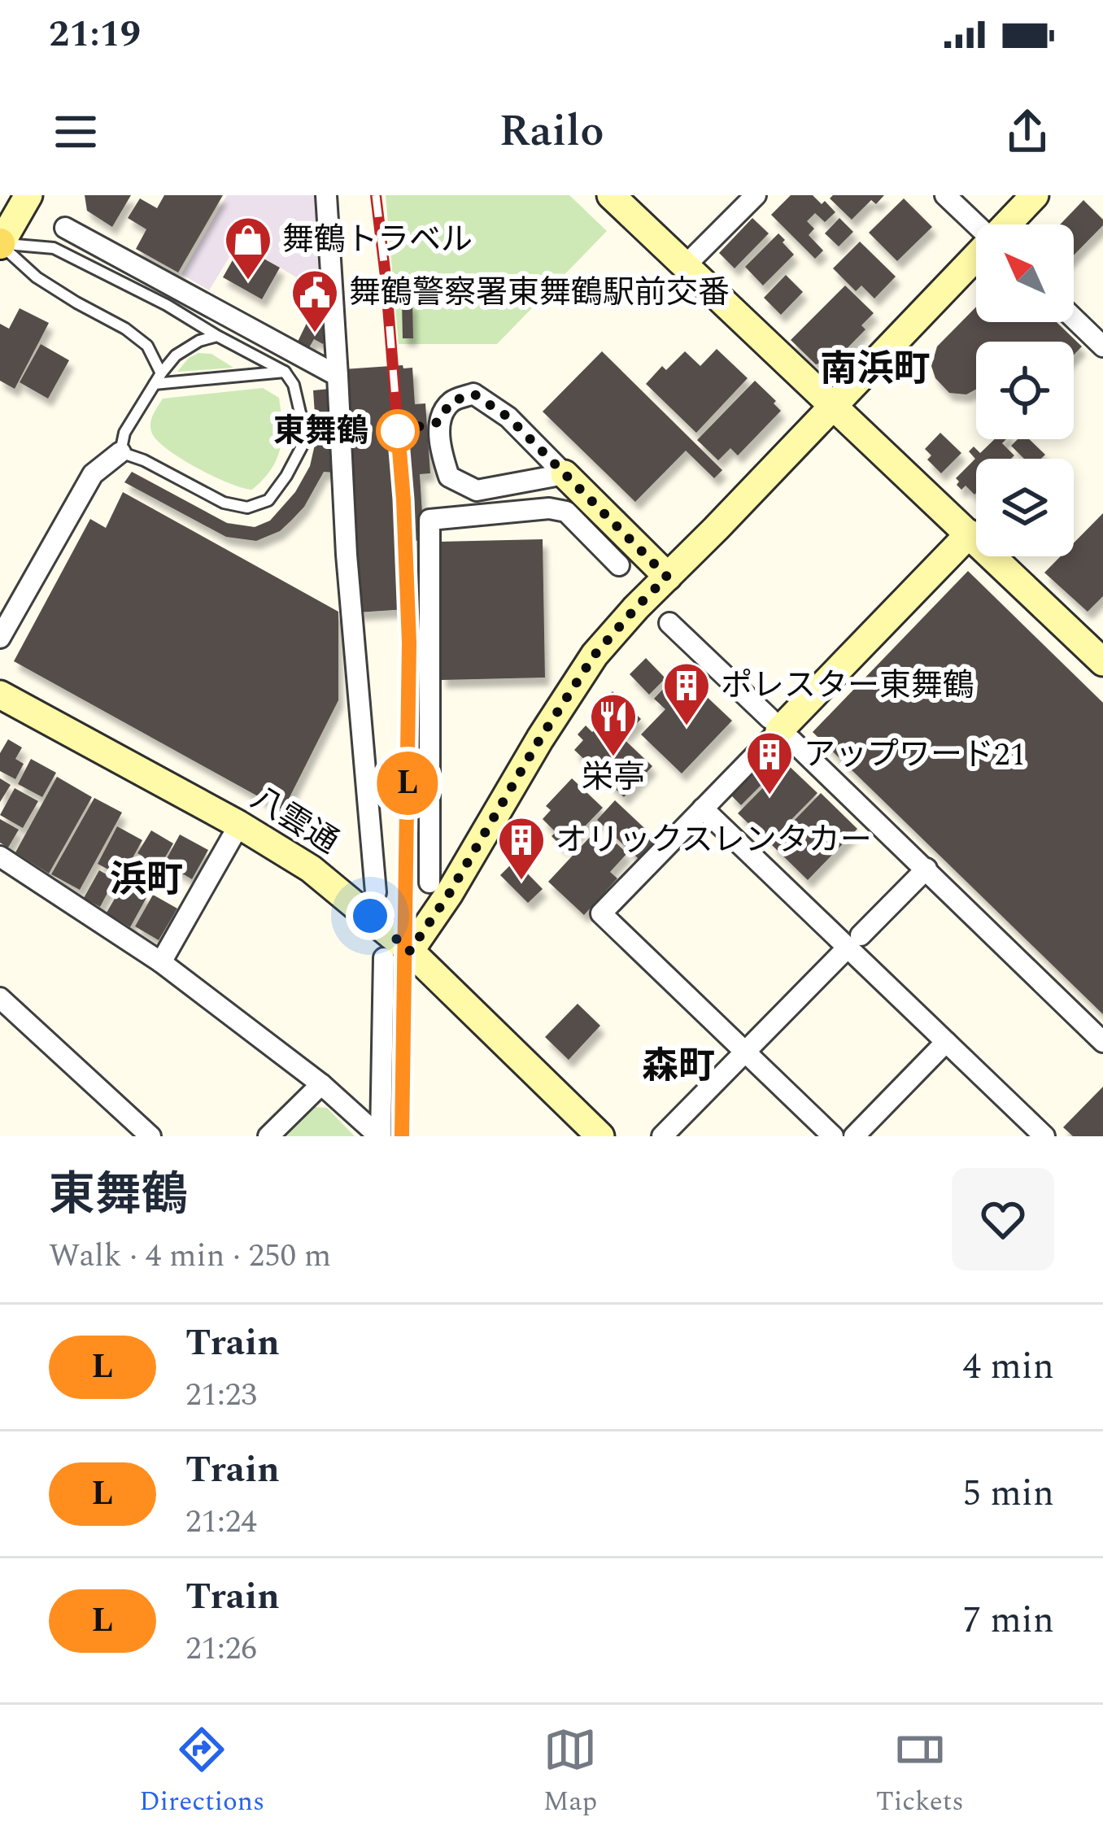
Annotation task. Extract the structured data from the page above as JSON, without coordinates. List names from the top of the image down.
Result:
{
  "streets": {
    "street": ["八雲通"]
  },
  "districts": ["南浜町", "浜町", "森町"],
  "places": {
    "shop": ["舞鶴トラベル"],
    "public building": ["舞鶴警察署東舞鶴駅前交番"],
    "other": ["東舞鶴"],
    "building": ["ポレスター東舞鶴", "アップワード21", "オリックスレンタカー"],
    "restaurant": ["栄亭"]
  },
  "north": "top left",
  "page": {
    "status": "21:19",
    "header": "Railo",
    "on_map": "L",
    "heading": ["東舞鶴", "Walk · 4 min · 250 m"],
    "list": [
      {
        "mark": "L",
        "name": "Train",
        "note": "21:23",
        "value": "4 min"
      },
      {
        "mark": "L",
        "name": "Train",
        "note": "21:24",
        "value": "5 min"
      },
      {
        "mark": "L",
        "name": "Train",
        "note": "21:26",
        "value": "7 min"
      }
    ],
    "tabs": ["Directions", "Map", "Tickets"]
  }
}
